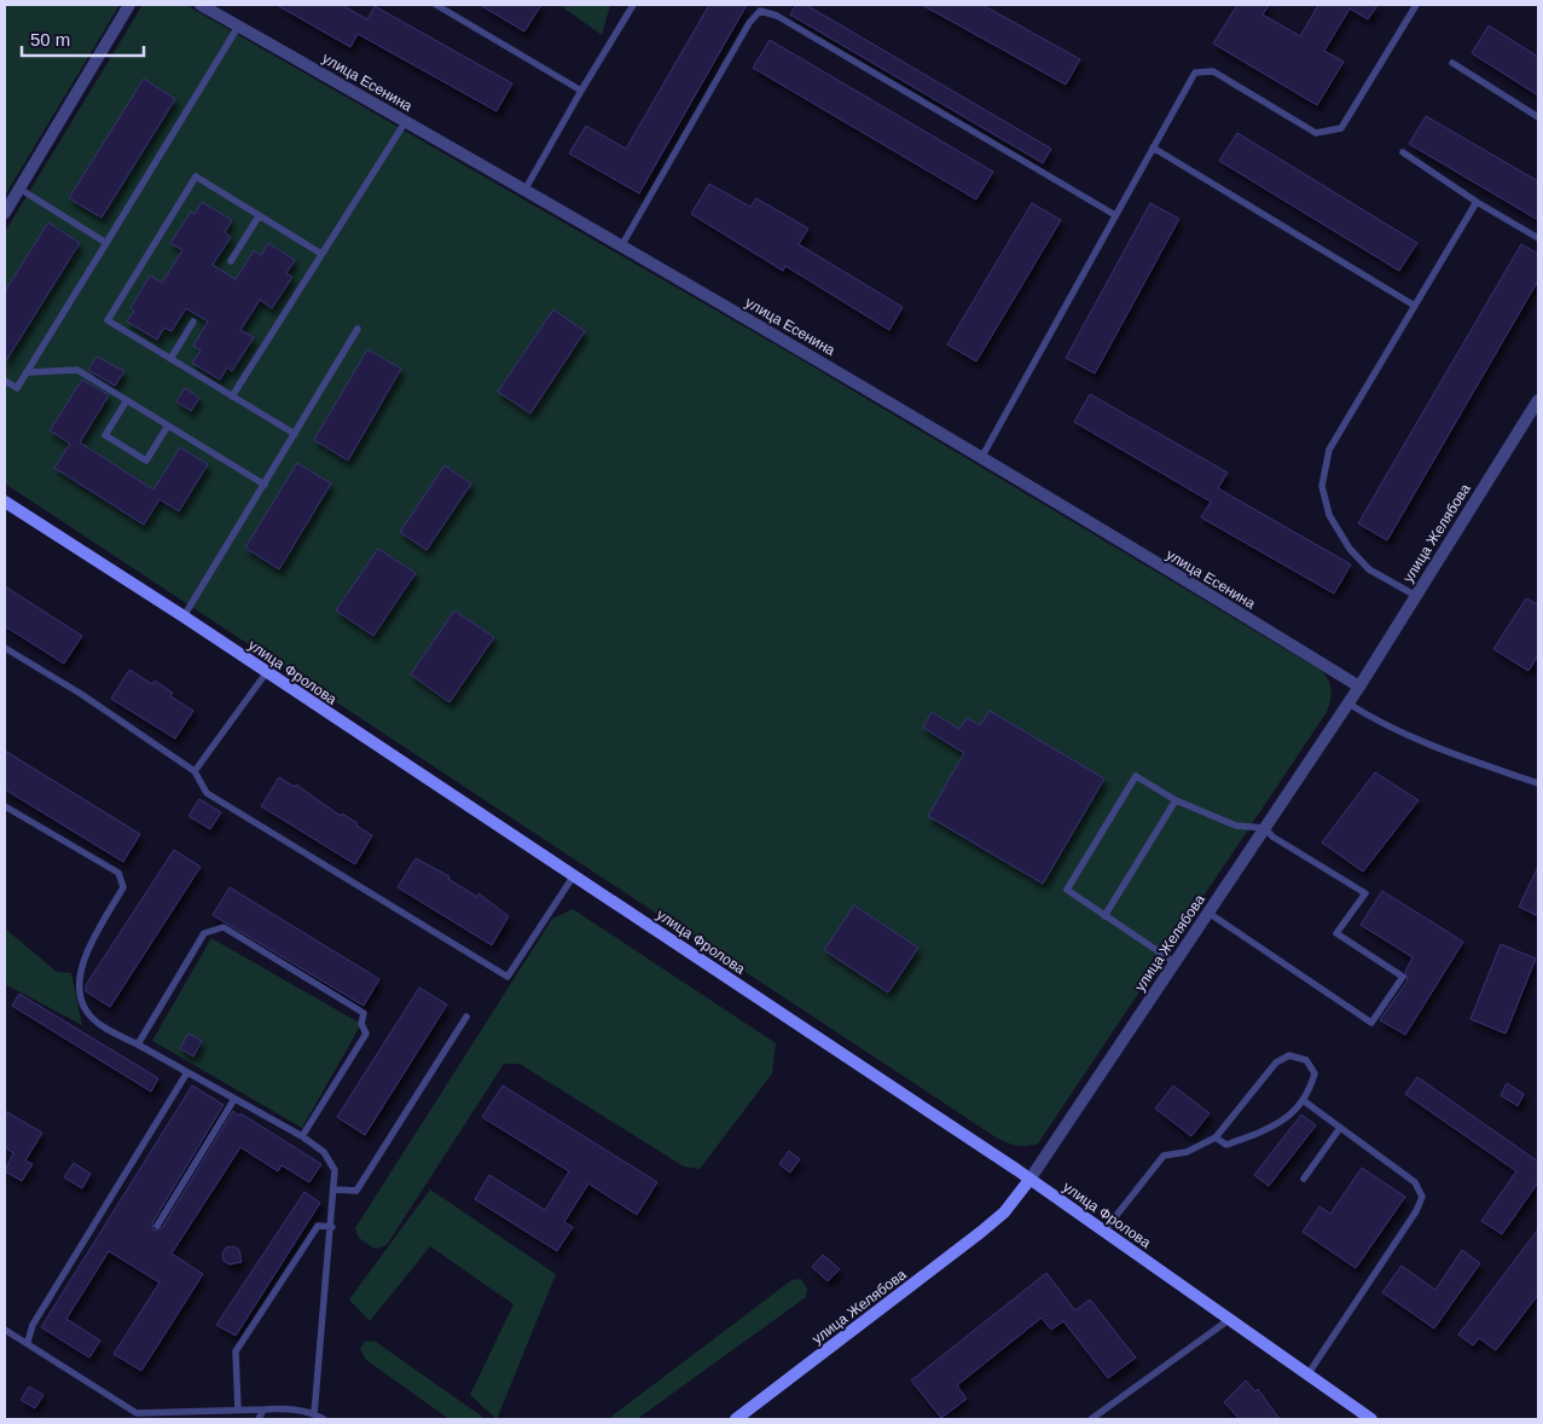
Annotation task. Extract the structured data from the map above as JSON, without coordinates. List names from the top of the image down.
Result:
{
  "streets": {
    "street": ["улица Есенина", "улица Желябова", "улица Фролова"]
  },
  "crossings": [
    ["улица Есенина", "улица Желябова"],
    ["улица Желябова", "улица Фролова"]
  ],
  "scale_bar": "50 m"
}
